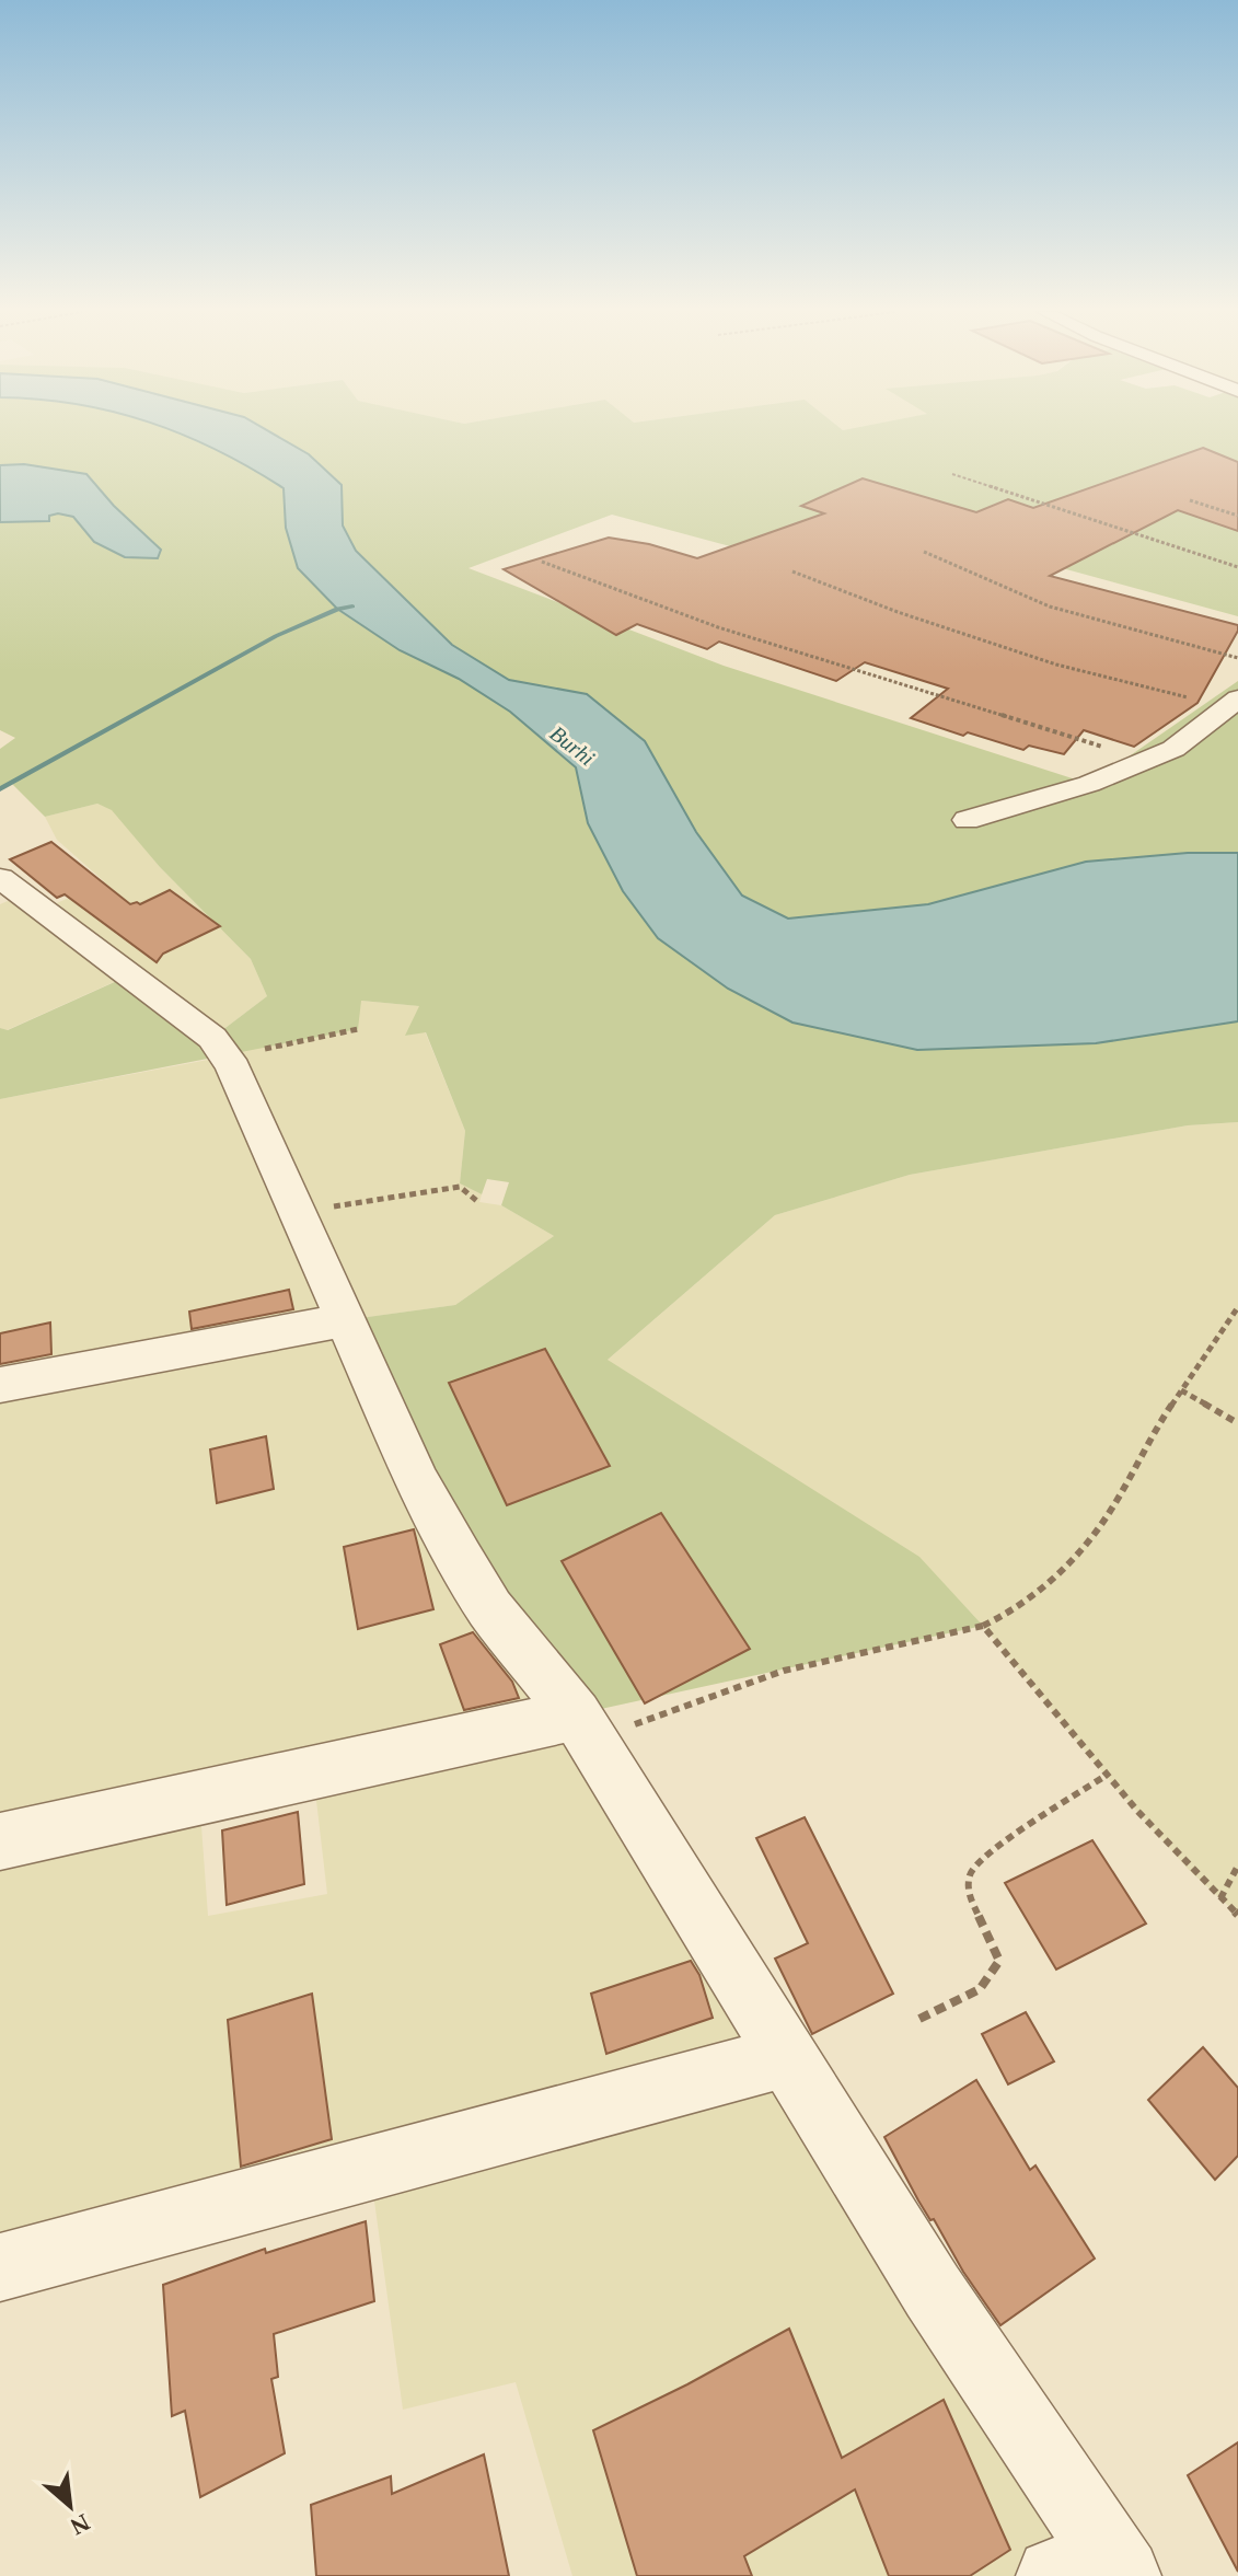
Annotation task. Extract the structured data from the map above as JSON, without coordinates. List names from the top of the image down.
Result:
{
  "water": ["Burhi"],
  "north": "bottom right"
}
